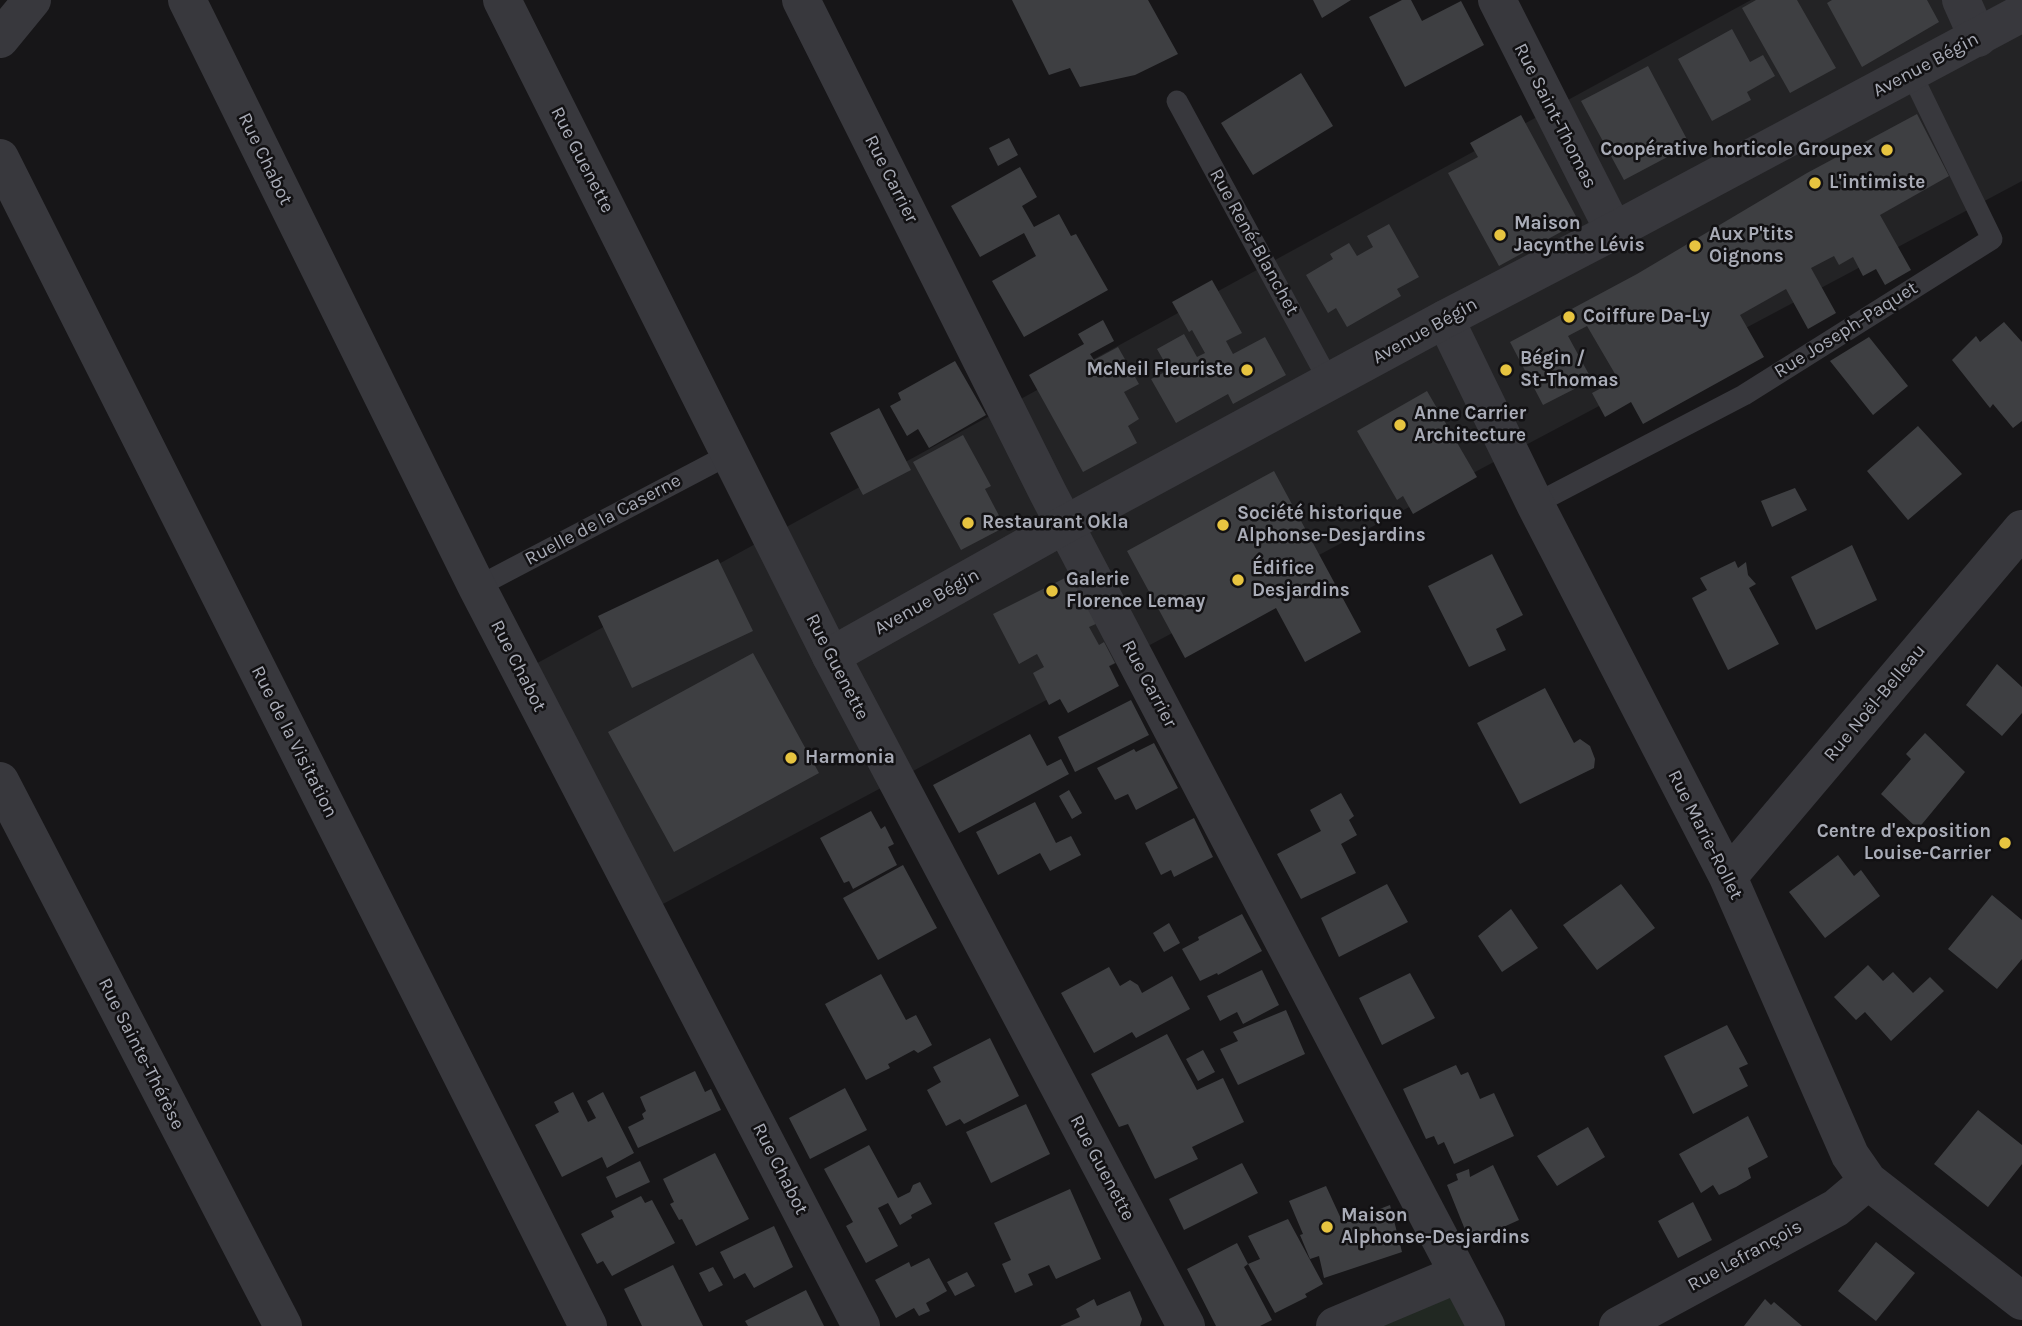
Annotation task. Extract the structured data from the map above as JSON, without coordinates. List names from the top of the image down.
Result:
{
  "streets": {
    "street": [
      "Avenue Bégin",
      "Rue Saint-Thomas",
      "Rue Chabot",
      "Rue Guenette",
      "Rue Carrier",
      "Rue Noël-Belleau",
      "Rue de la Visitation",
      "Rue Marie-Rollet",
      "Rue Sainte-Thérèse",
      "Rue Lefrançois"
    ],
    "lane": ["Rue René-Blanchet", "Rue Joseph-Paquet", "Ruelle de la Caserne"]
  },
  "crossings": [
    ["Avenue Bégin", "Rue Saint-Thomas"],
    ["Avenue Bégin", "Rue Guenette"],
    ["Avenue Bégin", "Rue Carrier"],
    ["Avenue Bégin", "Rue René-Blanchet"],
    ["Avenue Bégin", "Rue Joseph-Paquet"],
    ["Avenue Bégin", "Rue Marie-Rollet"],
    ["Rue Chabot", "Ruelle de la Caserne"],
    ["Rue Guenette", "Ruelle de la Caserne"],
    ["Rue Joseph-Paquet", "Rue Marie-Rollet"],
    ["Rue Noël-Belleau", "Rue Marie-Rollet"],
    ["Rue Marie-Rollet", "Rue Lefrançois"]
  ],
  "places": [
    "Coopérative horticole Groupex",
    "L'intimiste",
    "Maison Jacynthe Lévis",
    "Aux P'tits Oignons",
    "Coiffure Da-Ly",
    "McNeil Fleuriste",
    "Bégin / St-Thomas",
    "Anne Carrier Architecture",
    "Restaurant Okla",
    "Société historique Alphonse-Desjardins",
    "Édifice Desjardins",
    "Galerie Florence Lemay",
    "Harmonia",
    "Centre d'exposition Louise-Carrier",
    "Maison Alphonse-Desjardins"
  ]
}
